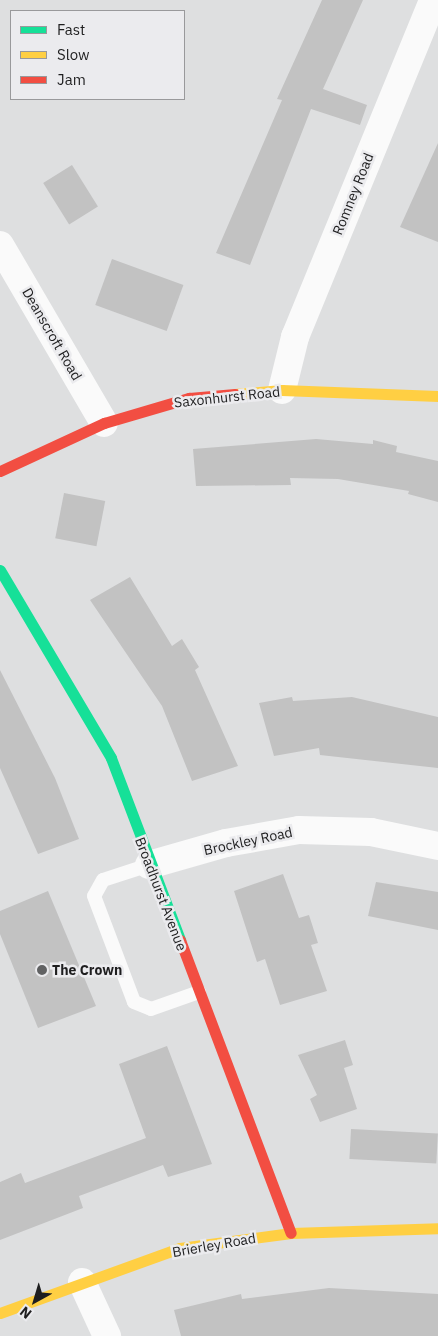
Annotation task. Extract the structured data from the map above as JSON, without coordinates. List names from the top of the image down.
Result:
{
  "streets": {
    "street": [
      "Romney Road",
      "Deanscroft Road",
      "Saxonhurst Road",
      "Brockley Road",
      "Broadhurst Avenue",
      "Brierley Road"
    ]
  },
  "crossings": [
    ["Romney Road", "Saxonhurst Road"],
    ["Deanscroft Road", "Saxonhurst Road"],
    ["Brockley Road", "Broadhurst Avenue"],
    ["Broadhurst Avenue", "Brierley Road"]
  ],
  "places": ["The Crown"],
  "legend": ["Fast", "Slow", "Jam"],
  "north": "bottom left"
}
